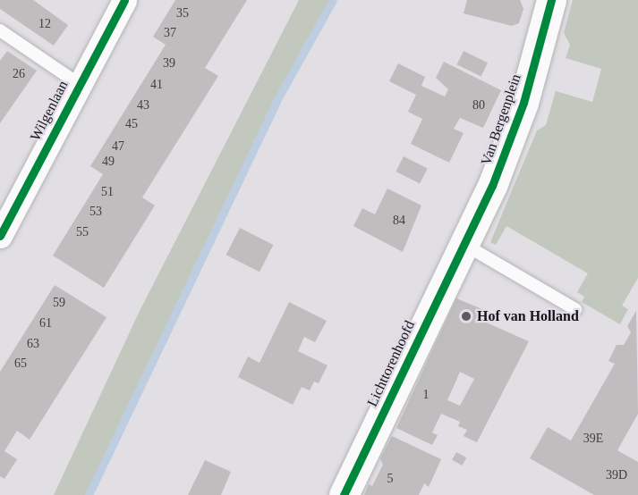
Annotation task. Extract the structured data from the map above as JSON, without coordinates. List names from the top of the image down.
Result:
{
  "streets": {
    "street": ["Wilgenlaan", "Van Bergenplein", "Lichttorenhoofd"]
  },
  "crossings": [
    ["Van Bergenplein", "Lichttorenhoofd"]
  ],
  "places": ["Hof van Holland"],
  "house_numbers": [
    "35",
    "12",
    "37",
    "39",
    "26",
    "41",
    "43",
    "80",
    "45",
    "47",
    "49",
    "51",
    "53",
    "84",
    "55",
    "59",
    "61",
    "63",
    "65",
    "1",
    "39E",
    "39D",
    "5"
  ]
}
